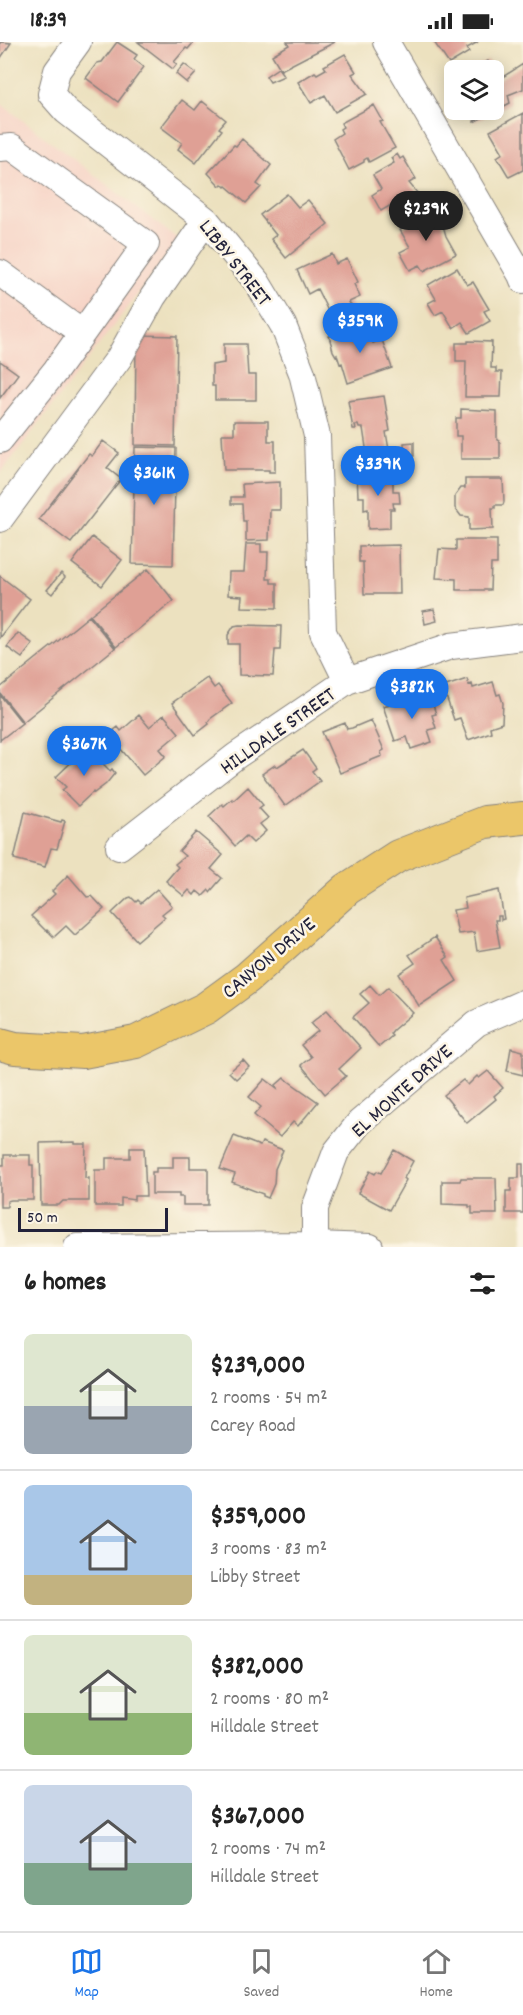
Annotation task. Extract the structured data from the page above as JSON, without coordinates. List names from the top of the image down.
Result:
{
  "streets": {
    "main road": ["CANYON DRIVE"],
    "street": ["LIBBY STREET", "HILLDALE STREET", "EL MONTE DRIVE"]
  },
  "crossings": [
    ["LIBBY STREET", "HILLDALE STREET"]
  ],
  "scale_bar": "50 m",
  "page": {
    "status": "18:39",
    "price": [
      "$239K",
      "$359K",
      "$339K",
      "$361K",
      "$382K",
      "$367K"
    ],
    "scale": "50 m",
    "heading": "6 homes",
    "list": [
      {
        "name": "$239,000",
        "note": "2 rooms · 54 m² · Carey Road"
      },
      {
        "name": "$359,000",
        "note": "3 rooms · 83 m² · Libby Street"
      },
      {
        "name": "$382,000",
        "note": "2 rooms · 80 m² · Hilldale Street"
      },
      {
        "name": "$367,000",
        "note": "2 rooms · 74 m² · Hilldale Street"
      }
    ],
    "tabs": ["Map", "Saved", "Home"]
  }
}
